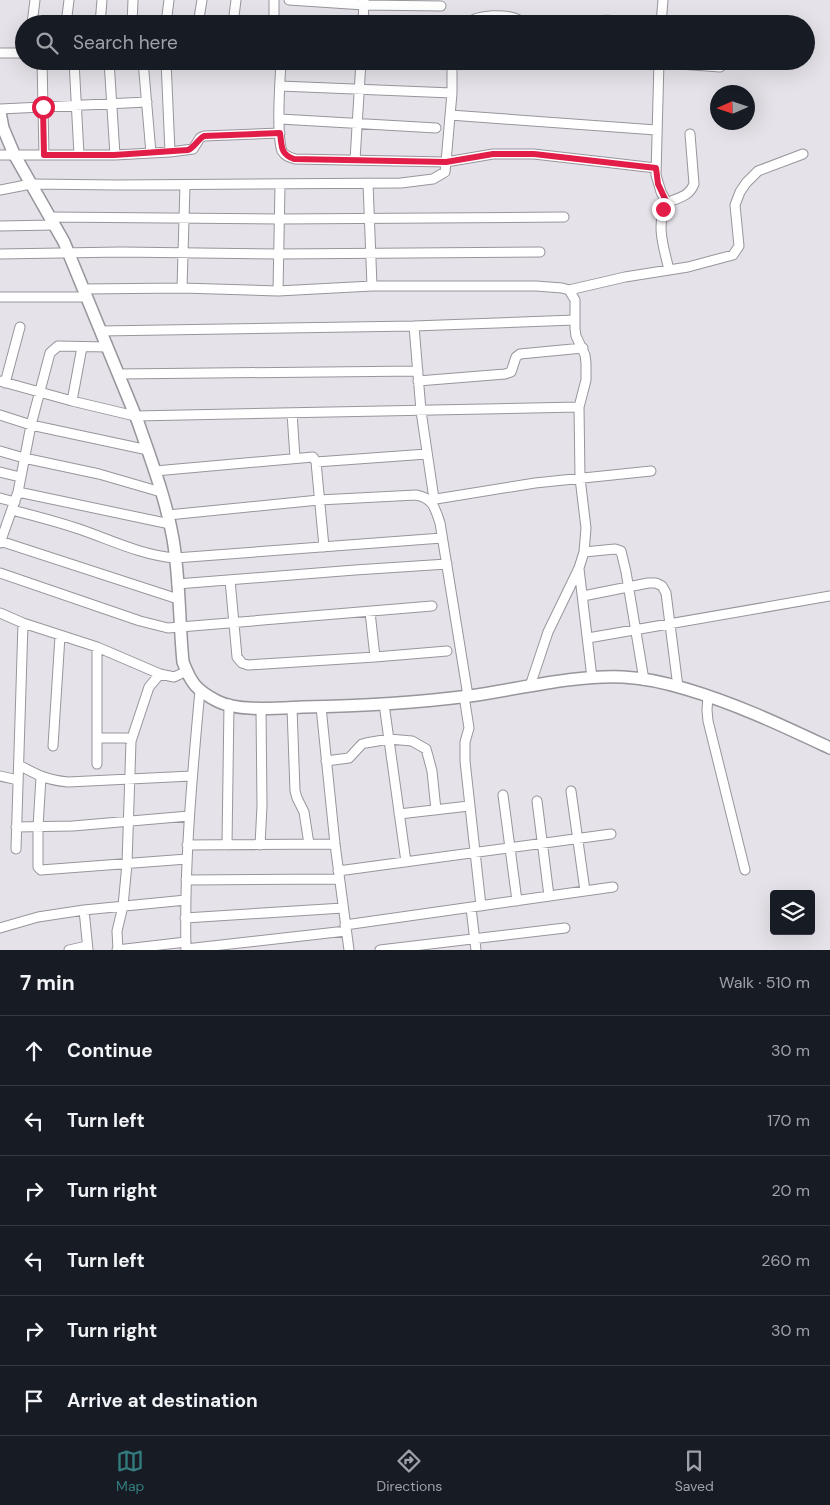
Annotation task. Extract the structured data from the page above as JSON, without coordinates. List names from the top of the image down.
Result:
{
  "north": "left",
  "page": {
    "search": "Search here",
    "heading": ["7 min", "Walk · 510 m"],
    "list": [
      ["Continue", "30 m"],
      ["Turn left", "170 m"],
      ["Turn right", "20 m"],
      ["Turn left", "260 m"],
      ["Turn right", "30 m"],
      "Arrive at destination"
    ],
    "nav": ["Map", "Directions", "Saved"]
  }
}
